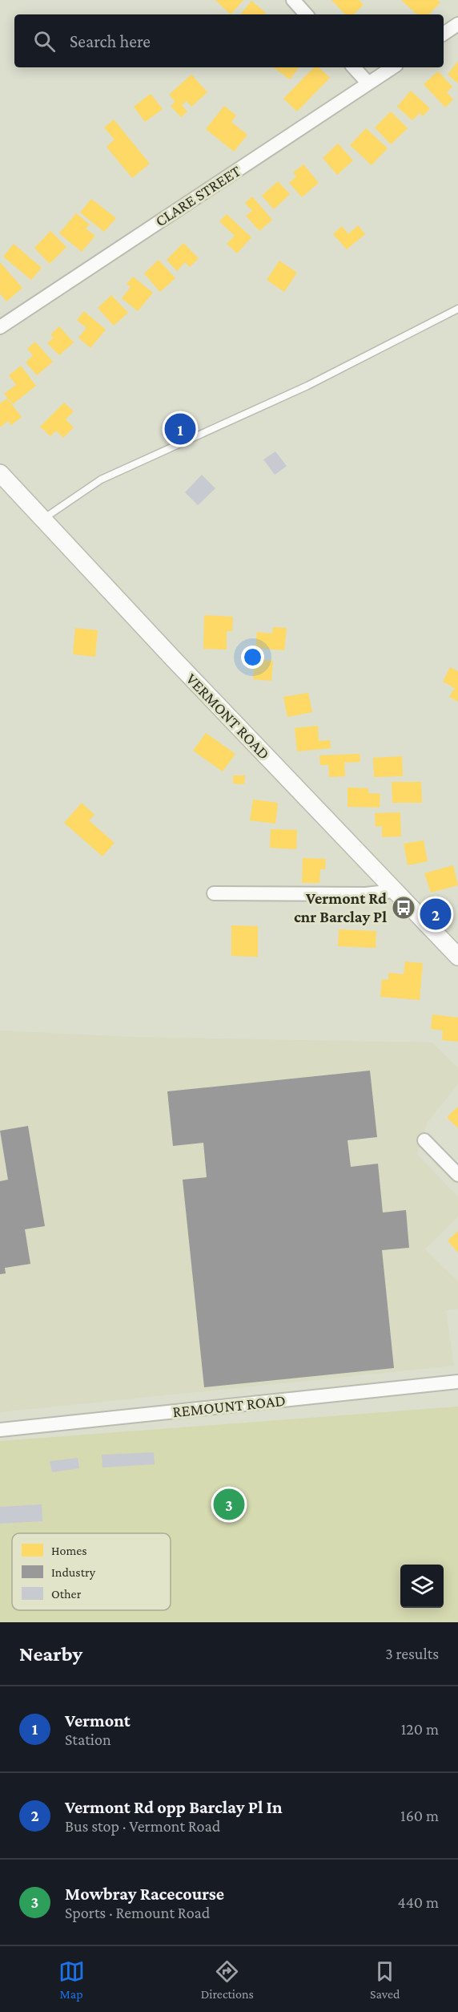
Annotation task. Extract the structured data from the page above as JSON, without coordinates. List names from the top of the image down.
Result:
{
  "streets": {
    "street": ["CLARE STREET", "VERMONT ROAD", "REMOUNT ROAD"]
  },
  "places": {
    "bus stop": ["Vermont Rd cnr Barclay Pl"]
  },
  "legend": ["Homes", "Industry", "Other"],
  "page": {
    "search": "Search here",
    "pins": ["1", "2", "3"],
    "heading": ["Nearby", "3 results"],
    "list": [
      {
        "mark": "1",
        "name": "Vermont",
        "note": "Station",
        "value": "120 m"
      },
      {
        "mark": "2",
        "name": "Vermont Rd opp Barclay Pl In",
        "note": "Bus stop · Vermont Road",
        "value": "160 m"
      },
      {
        "mark": "3",
        "name": "Mowbray Racecourse",
        "note": "Sports · Remount Road",
        "value": "440 m"
      }
    ],
    "nav": ["Map", "Directions", "Saved"]
  }
}
